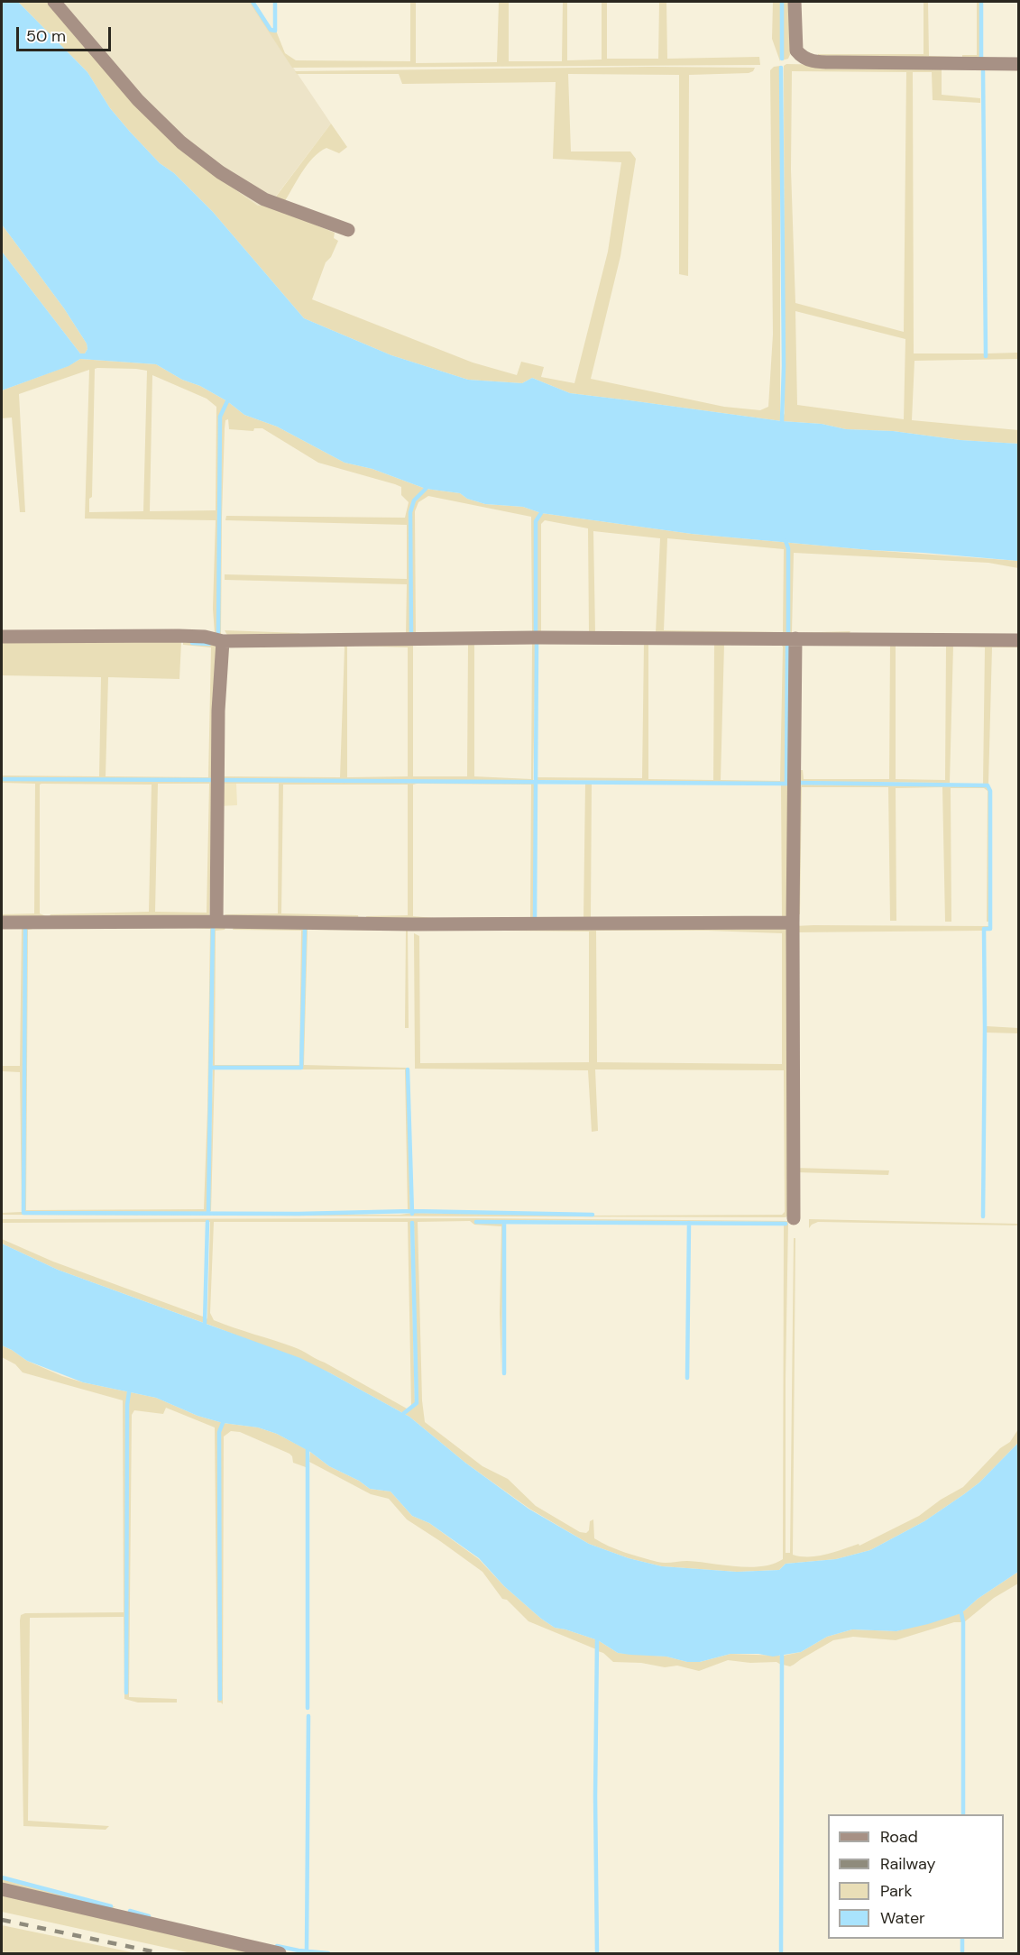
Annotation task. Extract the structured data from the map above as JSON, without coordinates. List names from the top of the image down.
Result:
{
  "legend": [
    "Road",
    "Railway",
    "Park",
    "Water"
  ],
  "scale_bar": "50 m"
}
